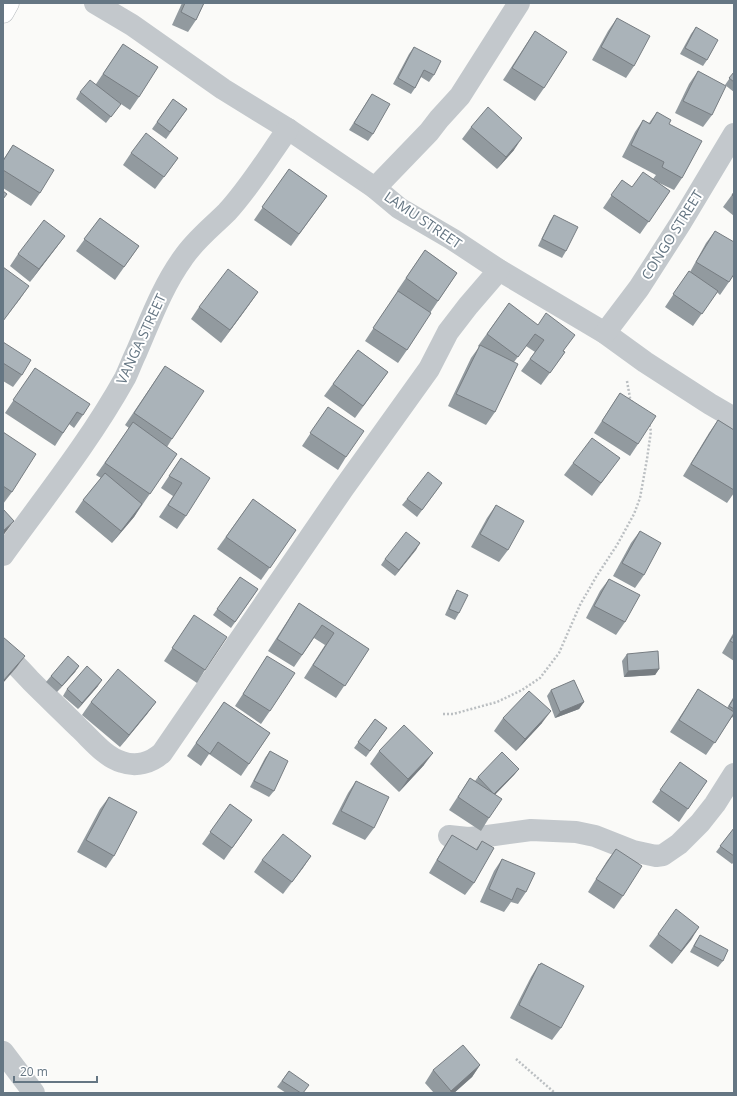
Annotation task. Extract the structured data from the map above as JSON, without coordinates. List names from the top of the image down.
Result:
{
  "streets": {
    "street": ["LAMU STREET", "CONGO STREET", "VANGA STREET"]
  },
  "crossings": [
    ["LAMU STREET", "CONGO STREET"],
    ["LAMU STREET", "VANGA STREET"]
  ],
  "scale_bar": "20 m"
}
